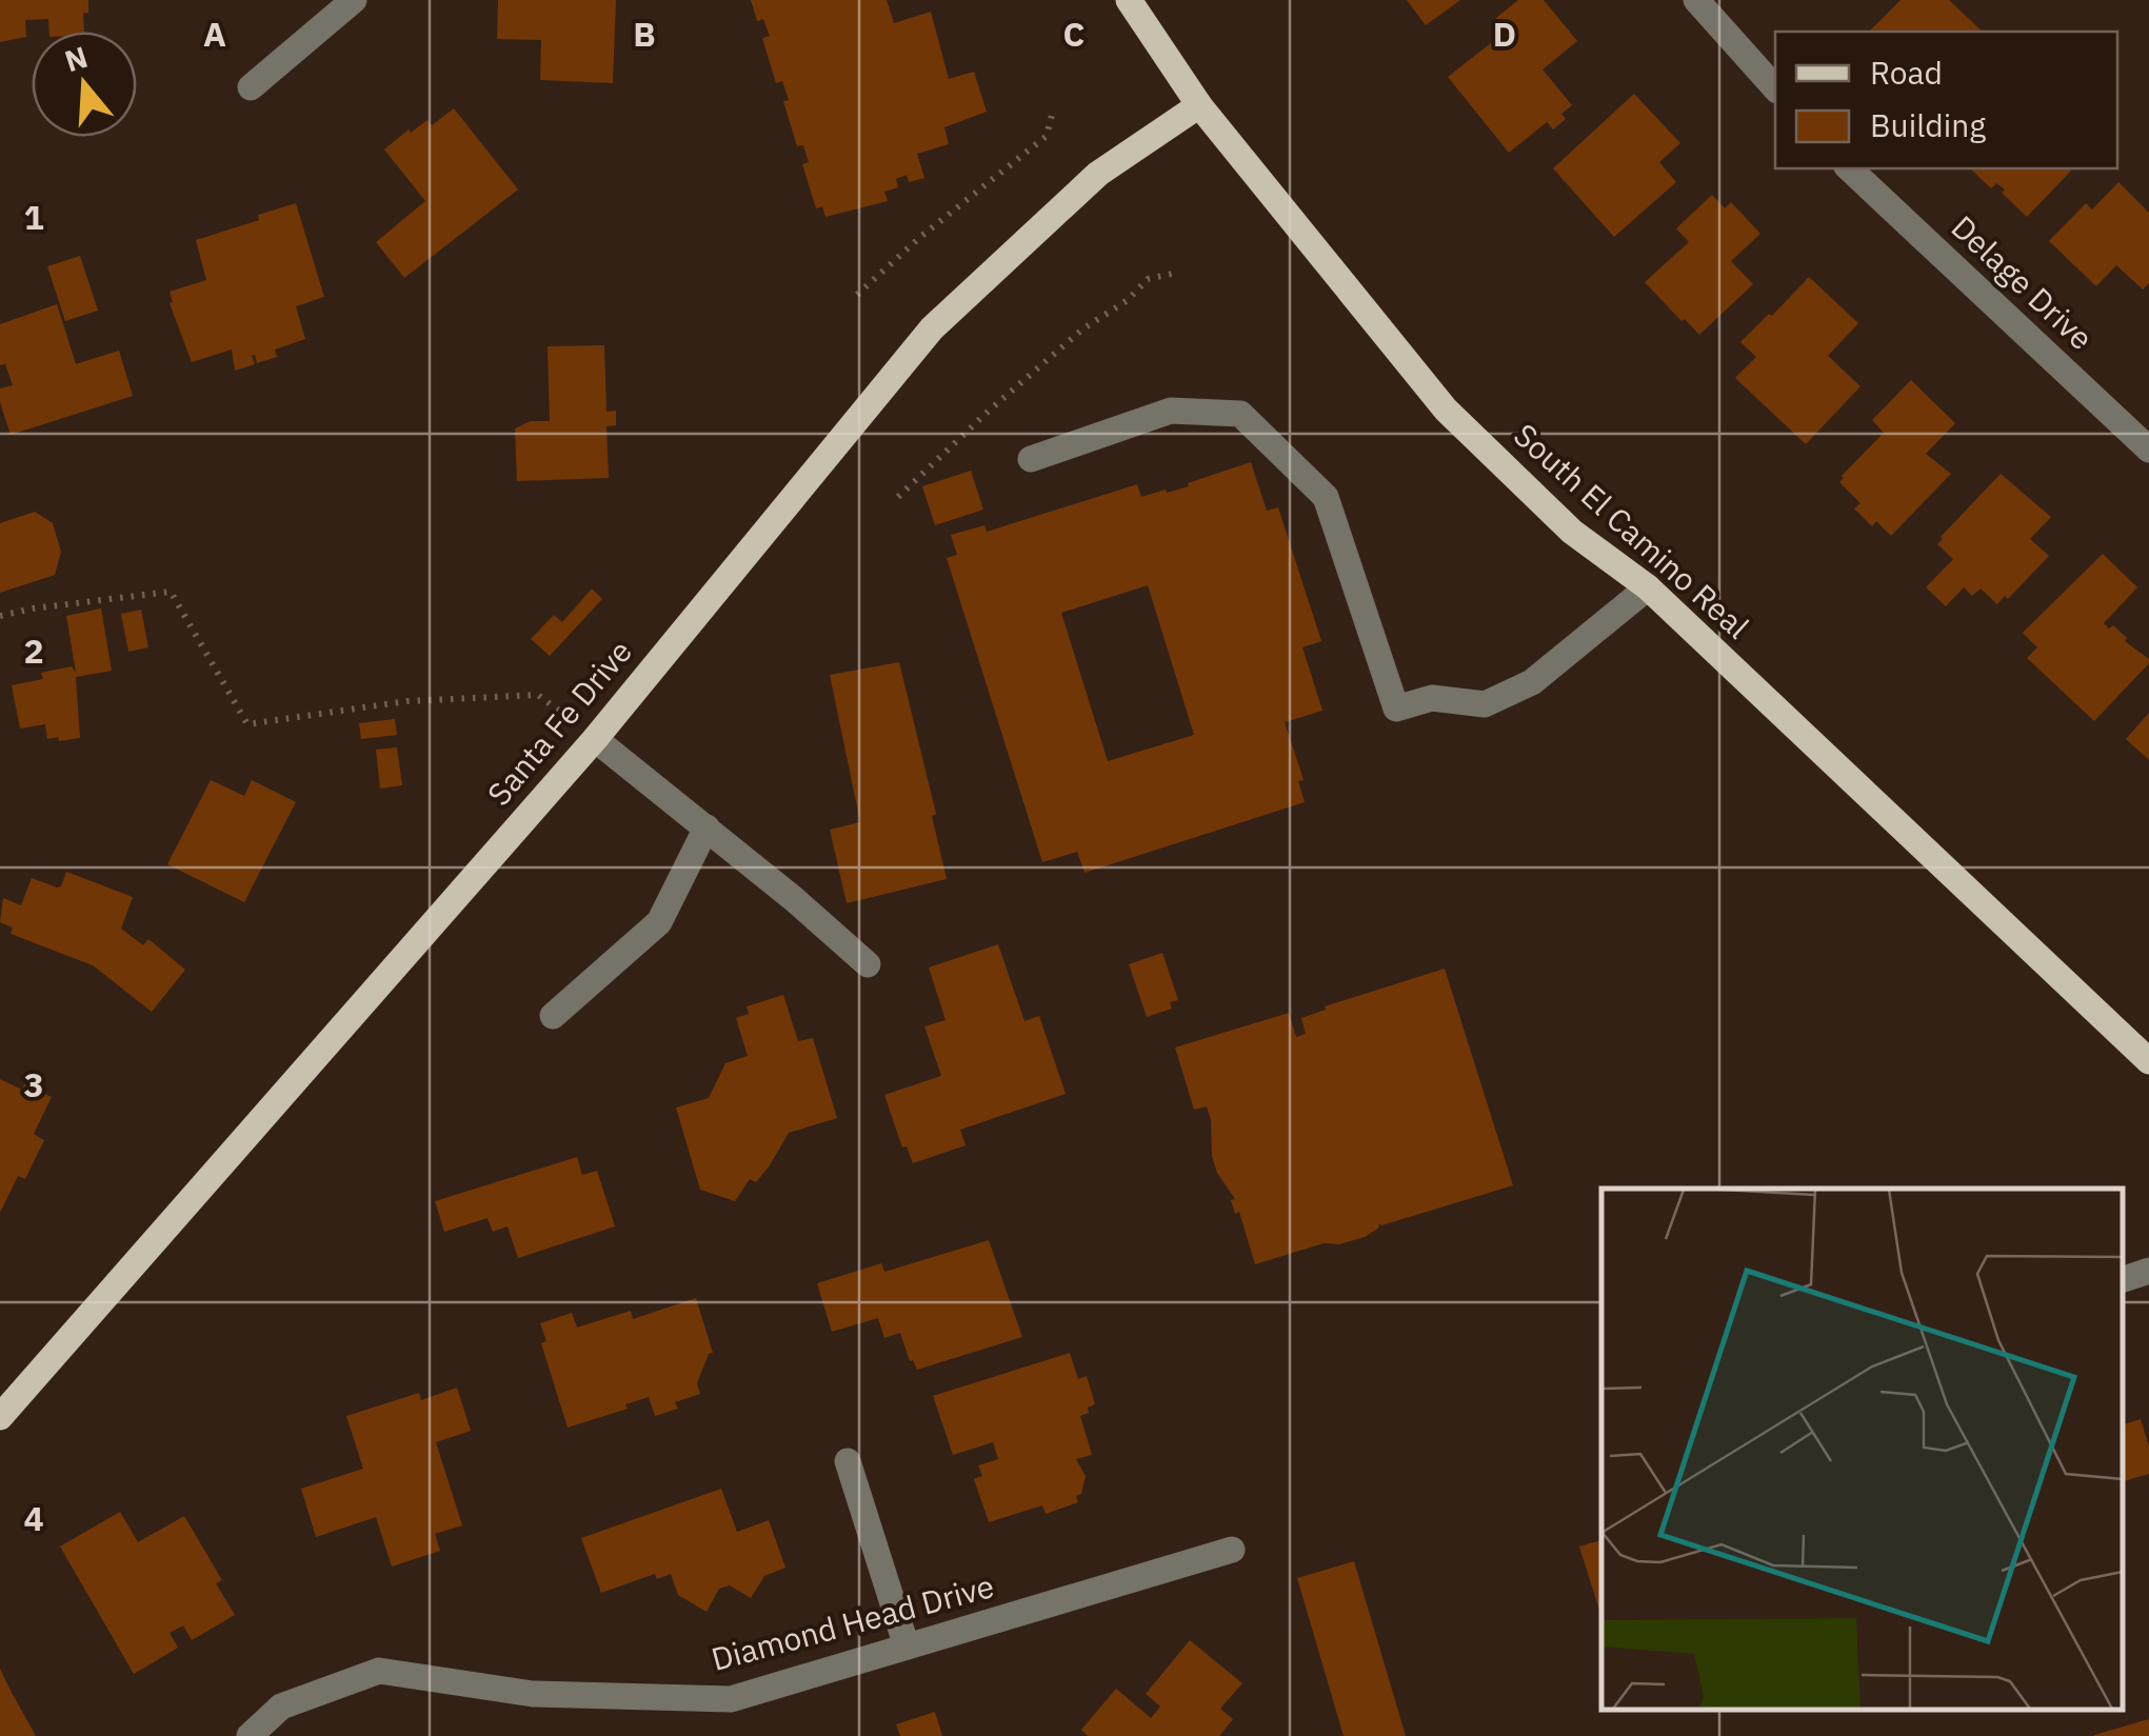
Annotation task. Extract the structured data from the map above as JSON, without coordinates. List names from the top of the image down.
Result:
{
  "streets": {
    "main road": ["South El Camino Real", "Santa Fe Drive"],
    "street": ["Delage Drive", "Diamond Head Drive"]
  },
  "crossings": [
    ["South El Camino Real", "Santa Fe Drive"]
  ],
  "legend": ["Road", "Building"],
  "north": "top",
  "grid": {
    "columns": [
      "A",
      "B",
      "C",
      "D"
    ],
    "rows": [
      "1",
      "2",
      "3",
      "4"
    ]
  }
}
